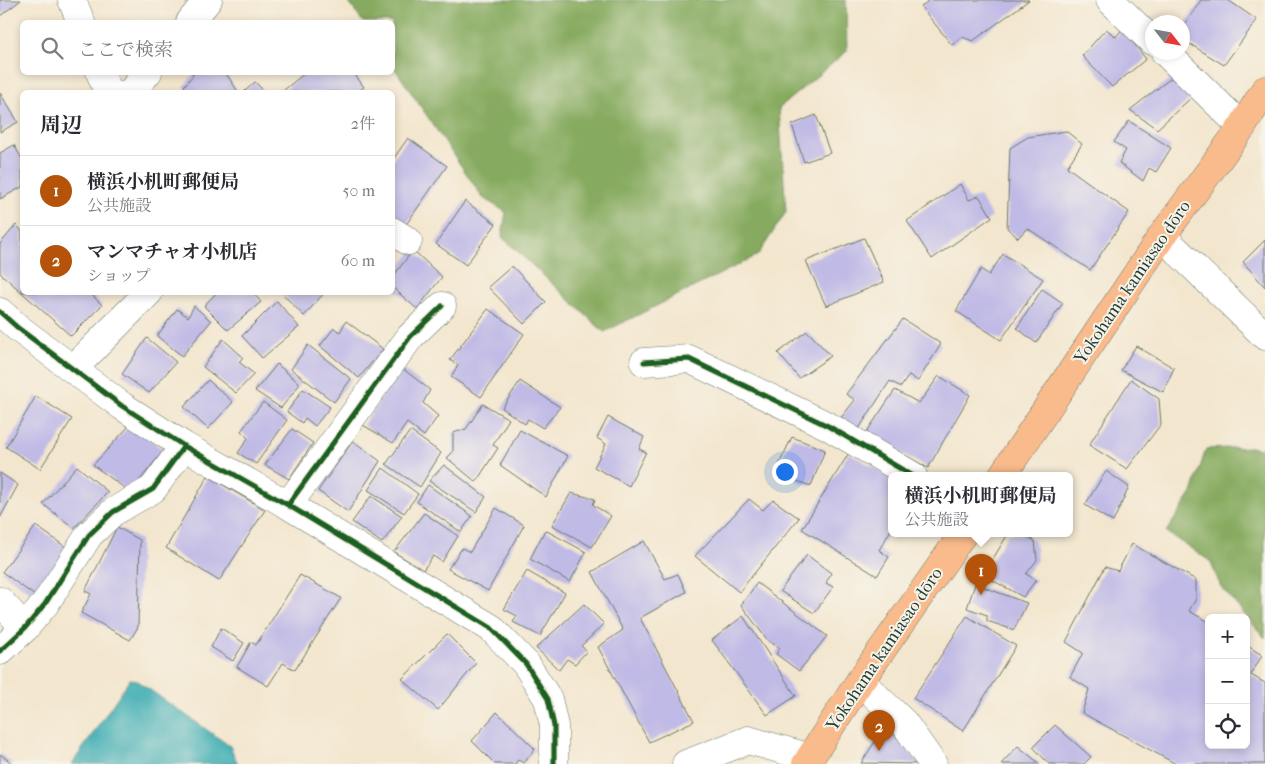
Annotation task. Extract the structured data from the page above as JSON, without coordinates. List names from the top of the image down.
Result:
{
  "streets": {
    "main road": ["Yokohama kamiasao dōro"]
  },
  "north": "bottom right",
  "page": {
    "search": "ここで検索",
    "heading": ["周辺", "2件"],
    "list": [
      {
        "mark": "1",
        "name": "横浜小机町郵便局",
        "note": "公共施設",
        "value": "50 m"
      },
      {
        "mark": "2",
        "name": "マンマチャオ小机店",
        "note": "ショップ",
        "value": "60 m"
      }
    ],
    "popup": ["横浜小机町郵便局", "公共施設"],
    "pins": ["1", "2"],
    "map_buttons": ["+", "−"]
  }
}
